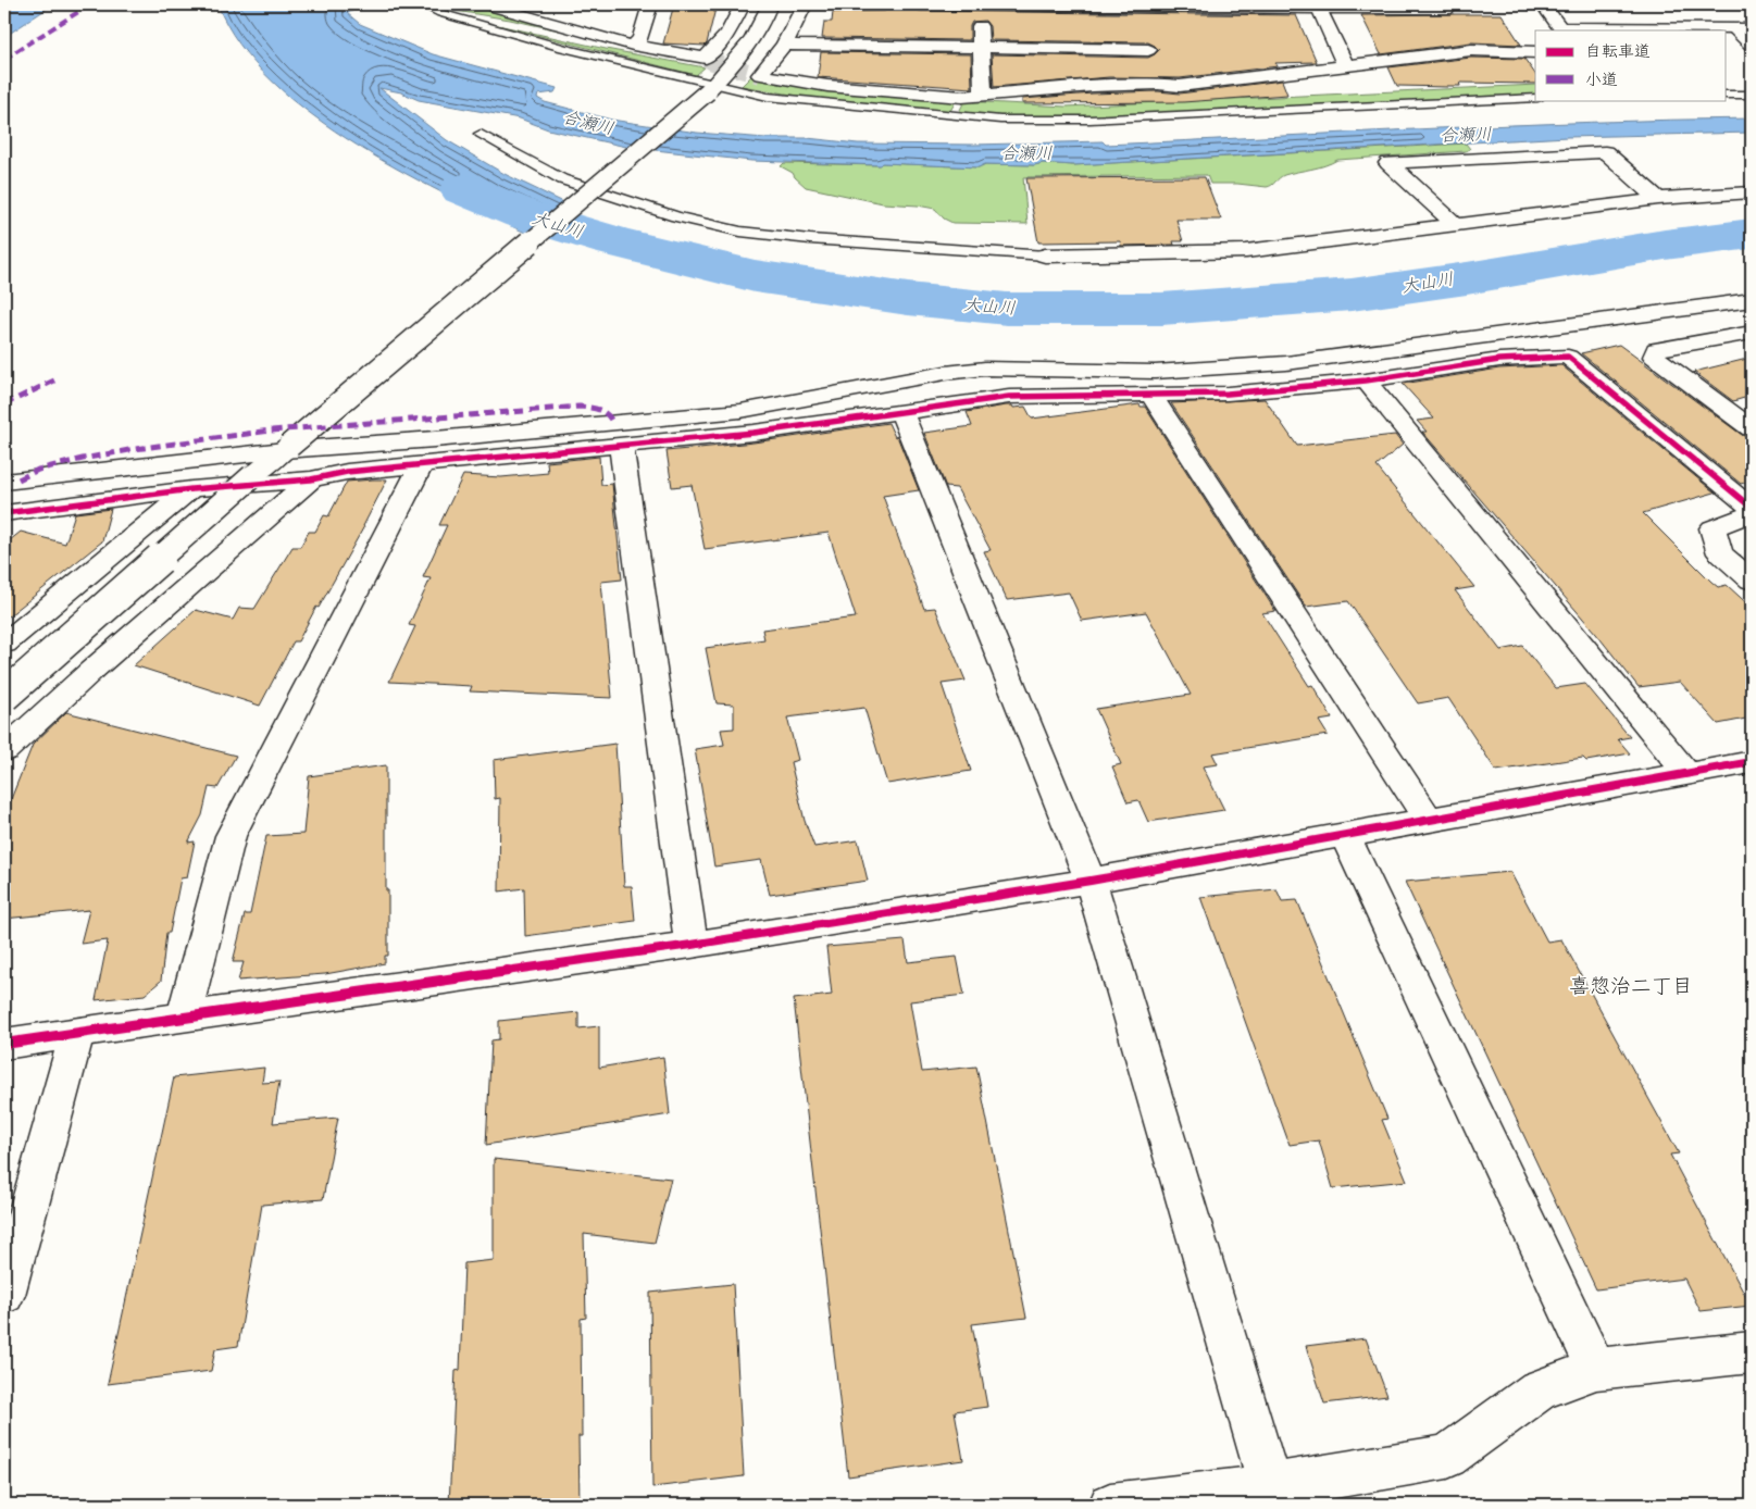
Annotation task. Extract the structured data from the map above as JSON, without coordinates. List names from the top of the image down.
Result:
{
  "districts": ["喜惣治二丁目"],
  "water": ["合瀬川", "大山川"],
  "legend": ["自転車道", "小道"]
}
